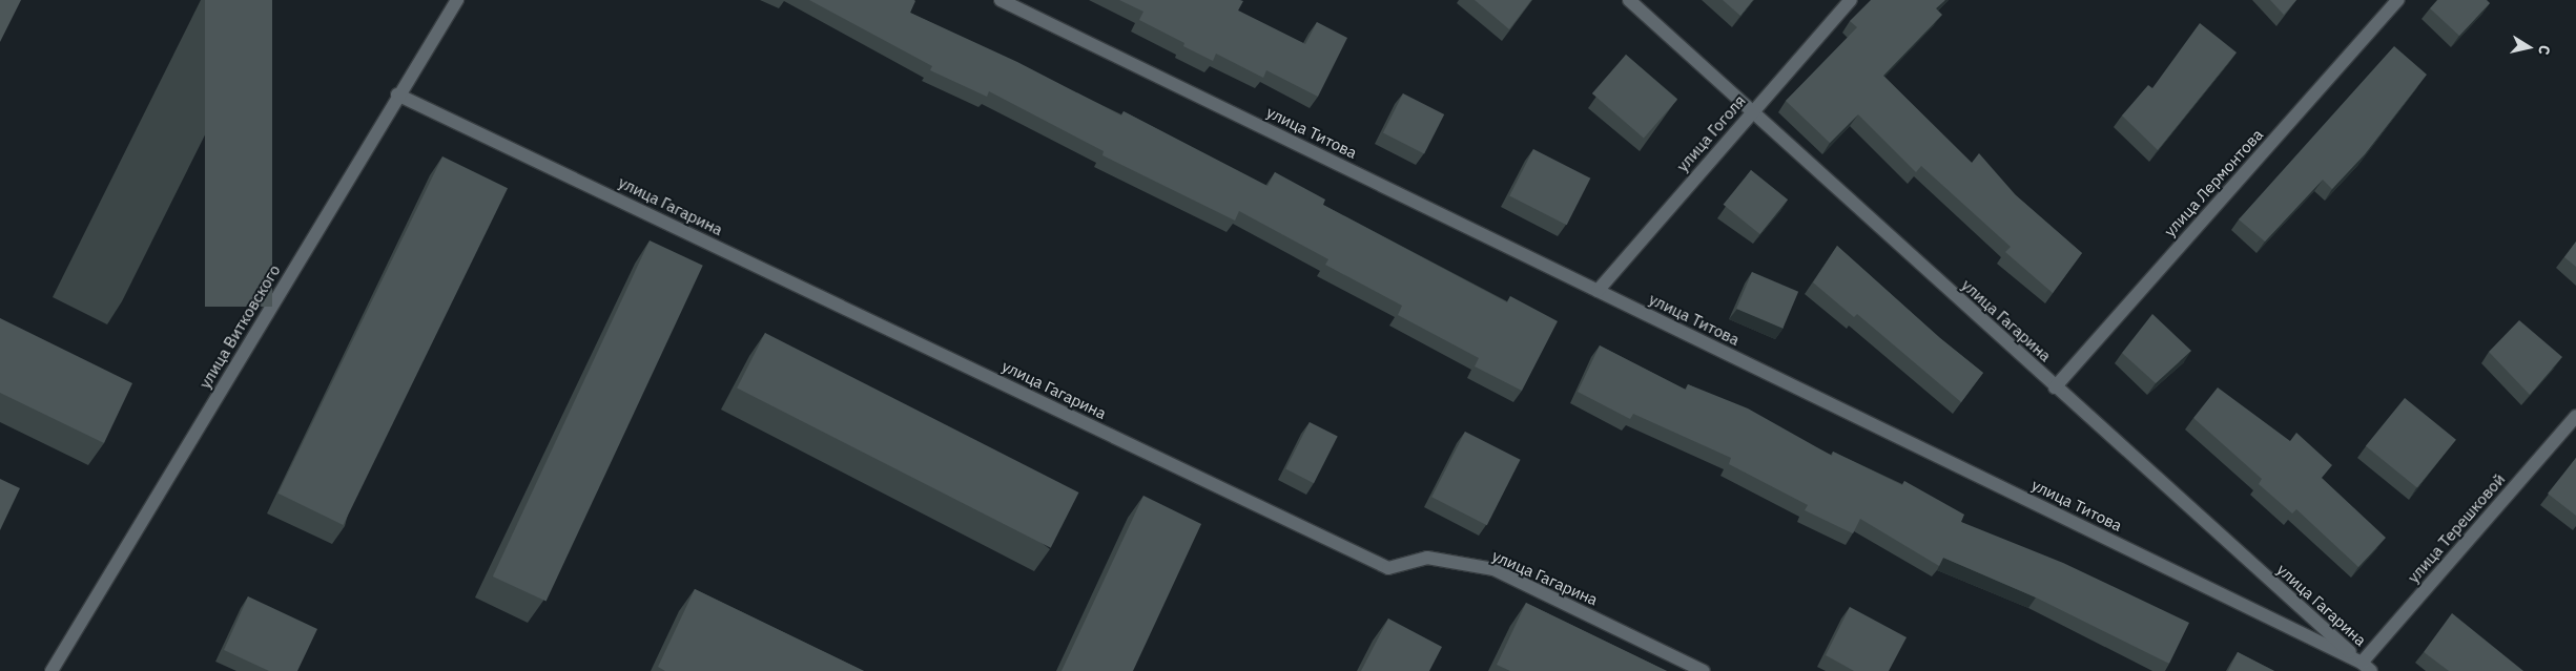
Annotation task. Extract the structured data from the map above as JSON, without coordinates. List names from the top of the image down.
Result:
{
  "streets": {
    "street": [
      "улица Титова",
      "улица Гоголя",
      "улица Лермонтова",
      "улица Гагарина",
      "улица Витковского",
      "улица Терешковой"
    ]
  },
  "crossings": [
    ["улица Титова", "улица Гоголя"],
    ["улица Титова", "улица Гагарина"],
    ["улица Титова", "улица Терешковой"],
    ["улица Гоголя", "улица Гагарина"],
    ["улица Лермонтова", "улица Гагарина"],
    ["улица Гагарина", "улица Витковского"],
    ["улица Гагарина", "улица Терешковой"]
  ],
  "north": "right"
}
